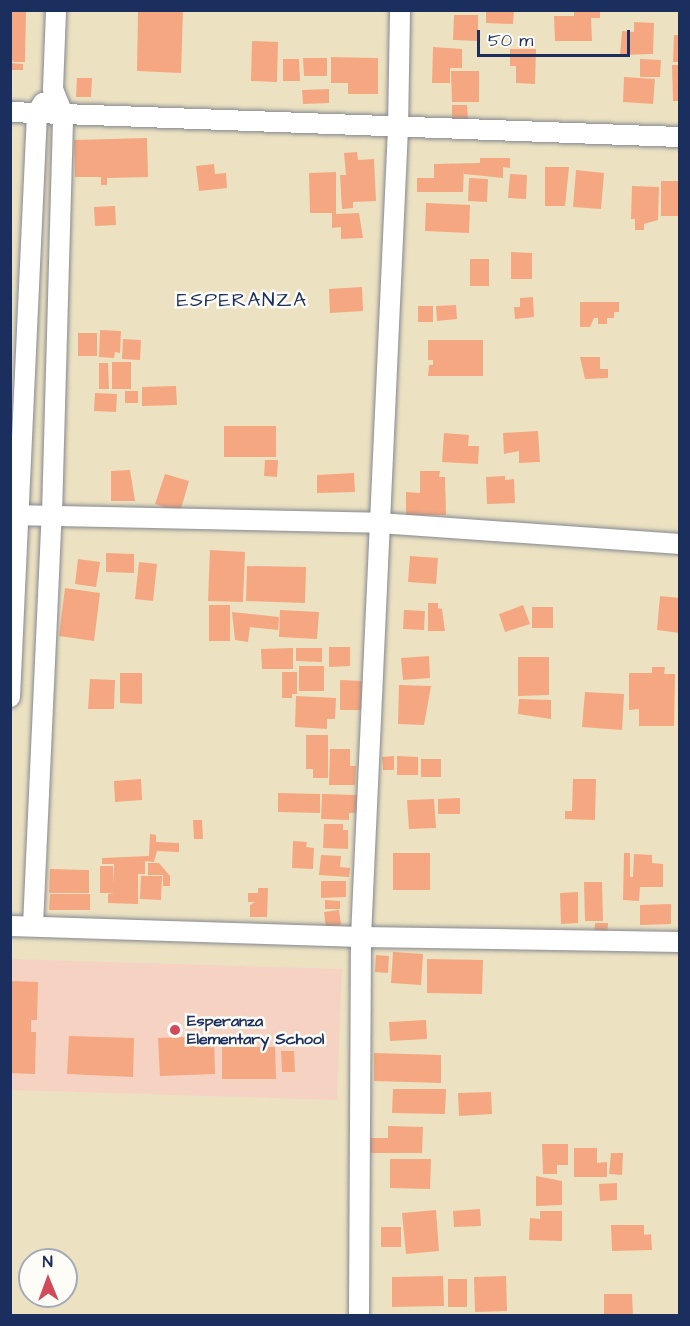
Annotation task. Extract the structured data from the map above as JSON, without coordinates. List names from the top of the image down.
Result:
{
  "districts": ["ESPERANZA"],
  "places": ["Esperanza Elementary School"],
  "scale_bar": "50 m",
  "north": "top"
}
